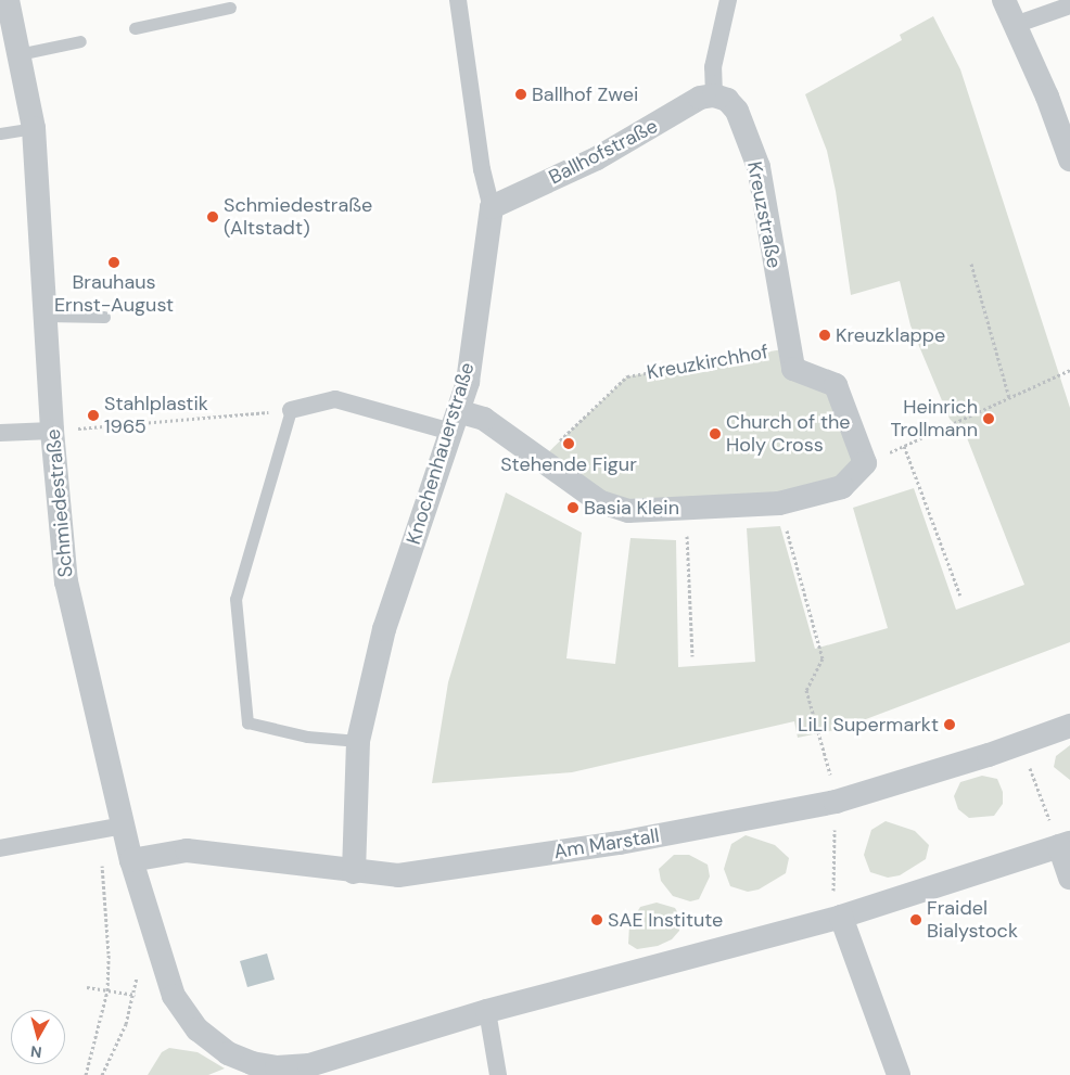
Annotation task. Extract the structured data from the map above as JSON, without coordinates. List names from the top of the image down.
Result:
{
  "streets": {
    "street": [
      "Ballhofstraße",
      "Kreuzstraße",
      "Kreuzkirchhof",
      "Knochenhauerstraße",
      "Schmiedestraße",
      "Am Marstall"
    ]
  },
  "crossings": [
    ["Ballhofstraße", "Kreuzstraße"],
    ["Ballhofstraße", "Knochenhauerstraße"],
    ["Kreuzstraße", "Kreuzkirchhof"],
    ["Knochenhauerstraße", "Am Marstall"],
    ["Schmiedestraße", "Am Marstall"]
  ],
  "places": [
    "Ballhof Zwei",
    "Schmiedestraße (Altstadt)",
    "Brauhaus Ernst-August",
    "Kreuzklappe",
    "Stahlplastik 1965",
    "Heinrich Trollmann",
    "Church of the Holy Cross",
    "Stehende Figur",
    "Basia Klein",
    "LiLi Supermarkt",
    "SAE Institute",
    "Fraidel Bialystock"
  ],
  "north": "bottom"
}
